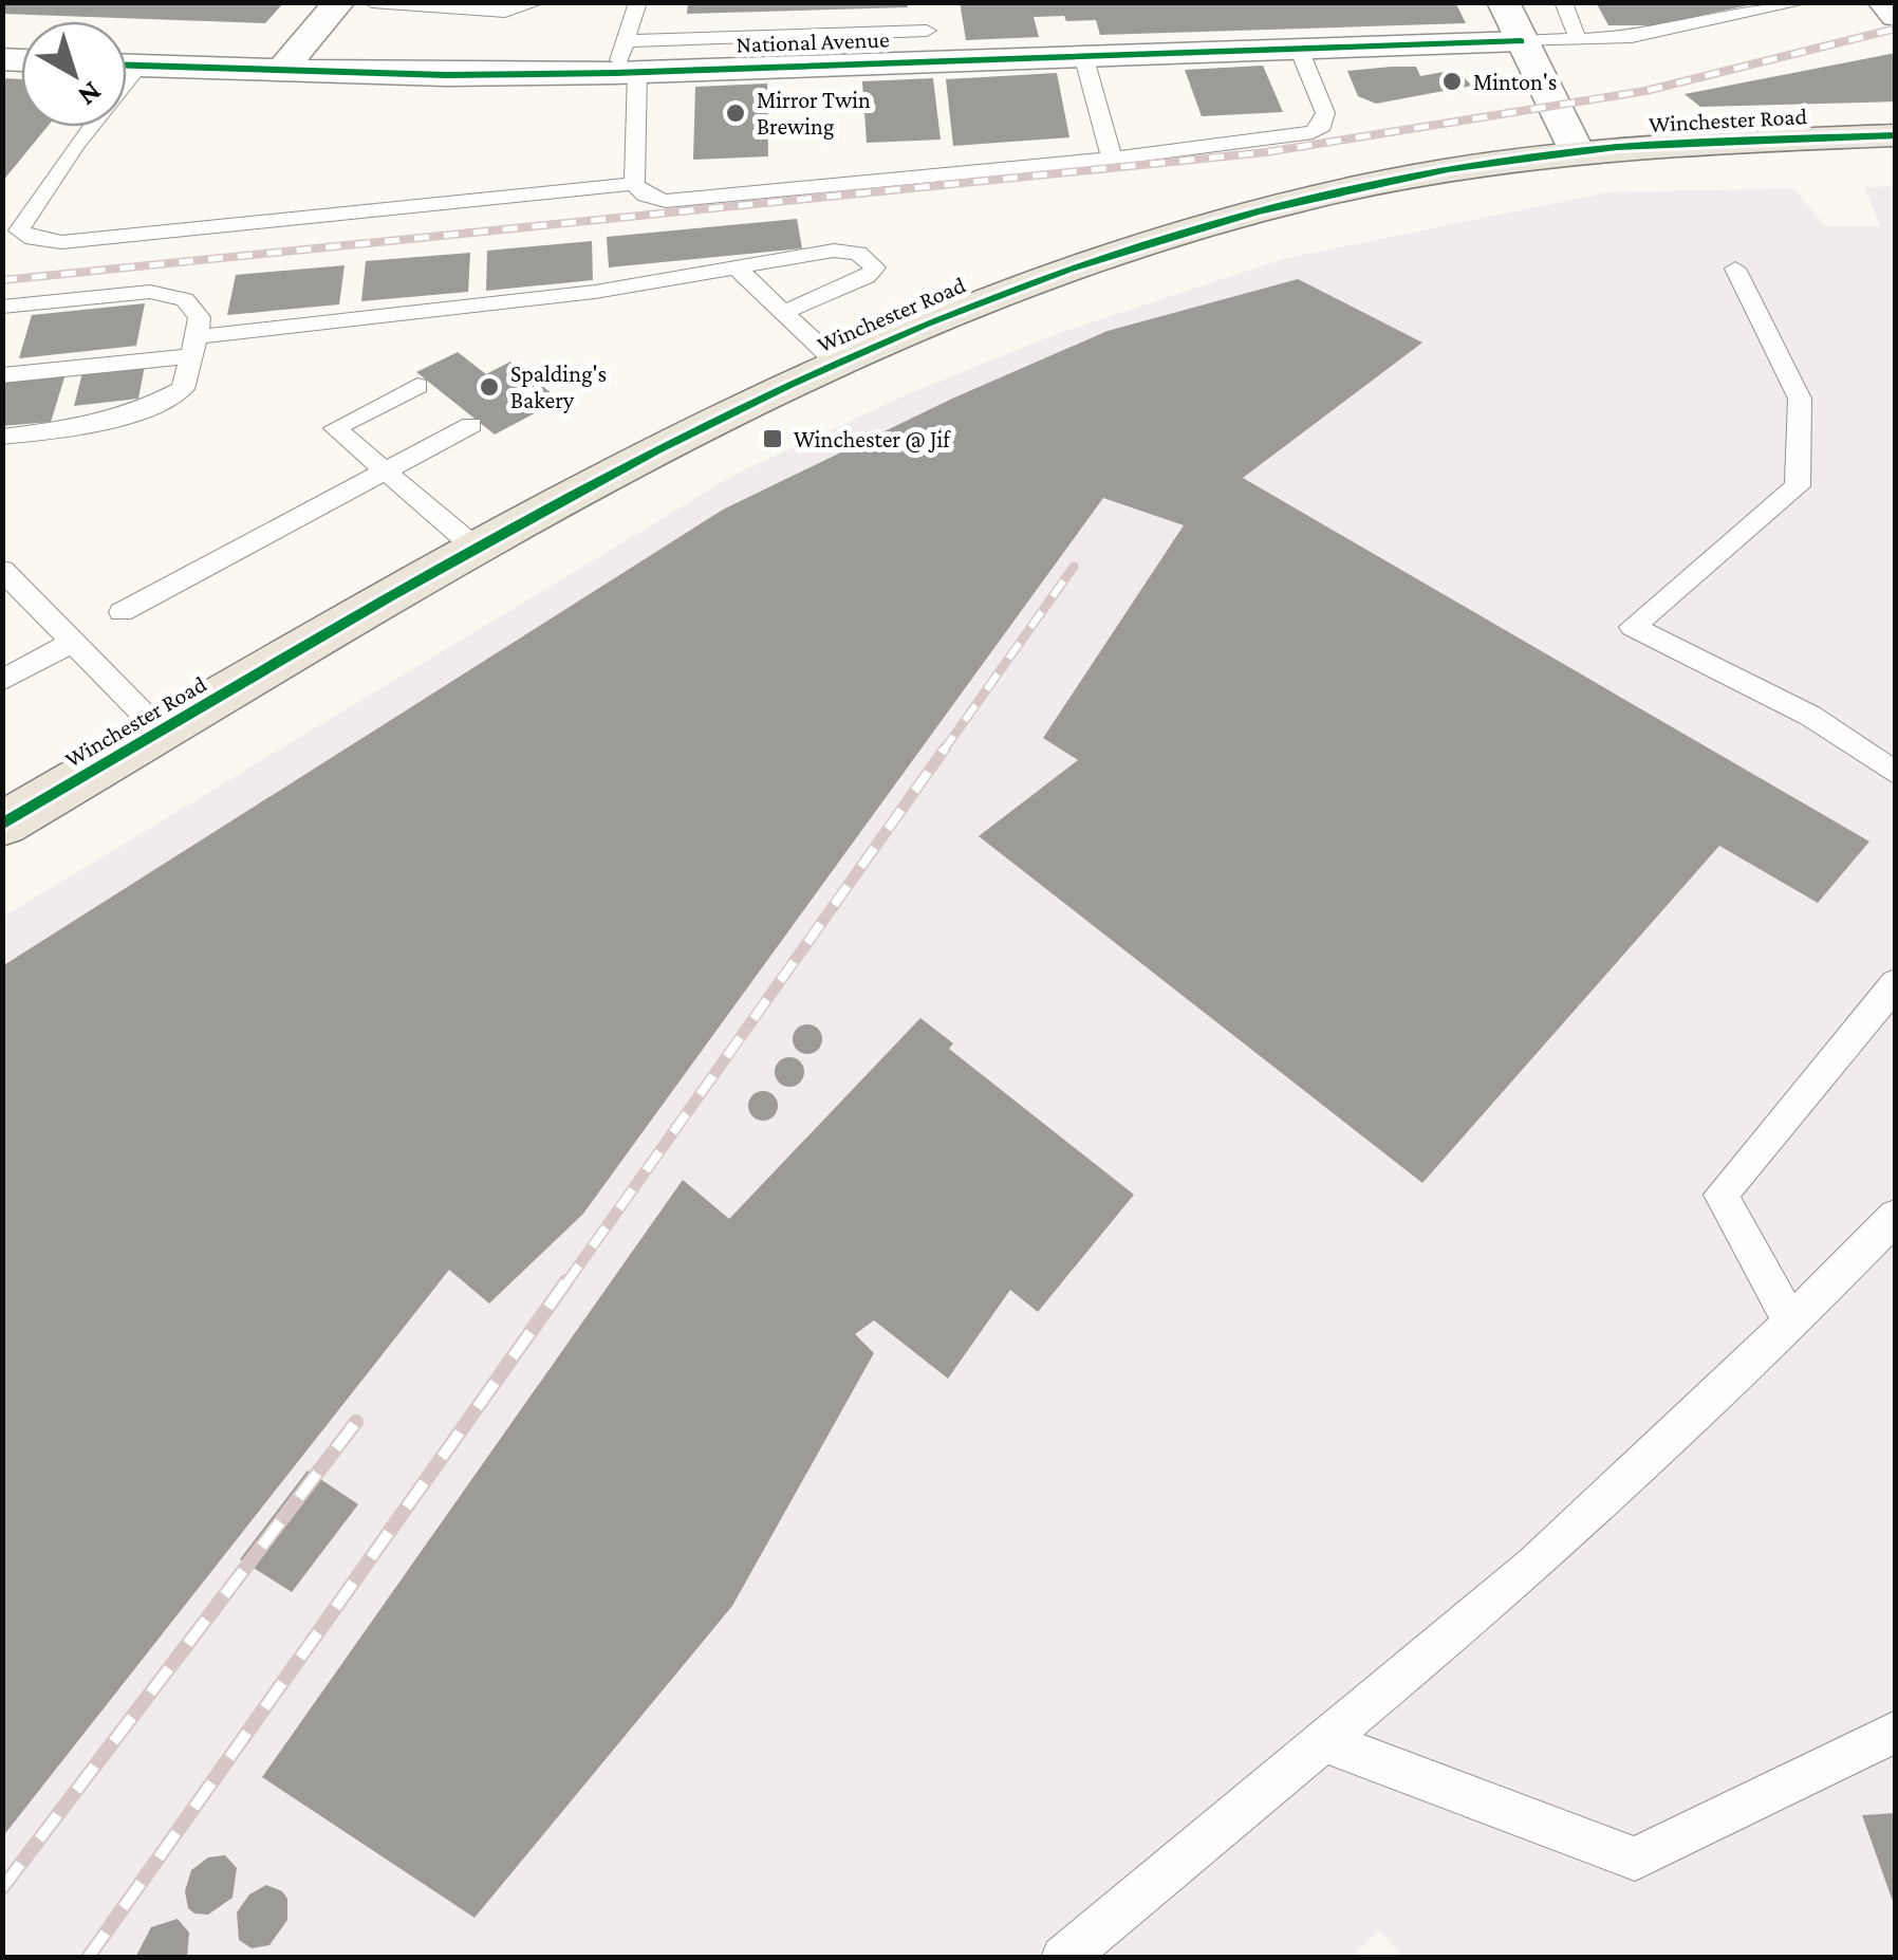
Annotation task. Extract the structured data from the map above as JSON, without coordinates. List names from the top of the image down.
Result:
{
  "streets": {
    "main road": ["Winchester Road"],
    "street": ["National Avenue"]
  },
  "places": {
    "other": ["Minton's", "Mirror Twin Brewing", "Spalding's Bakery"],
    "transit": ["Winchester @ Jif"]
  },
  "north": "bottom right"
}
